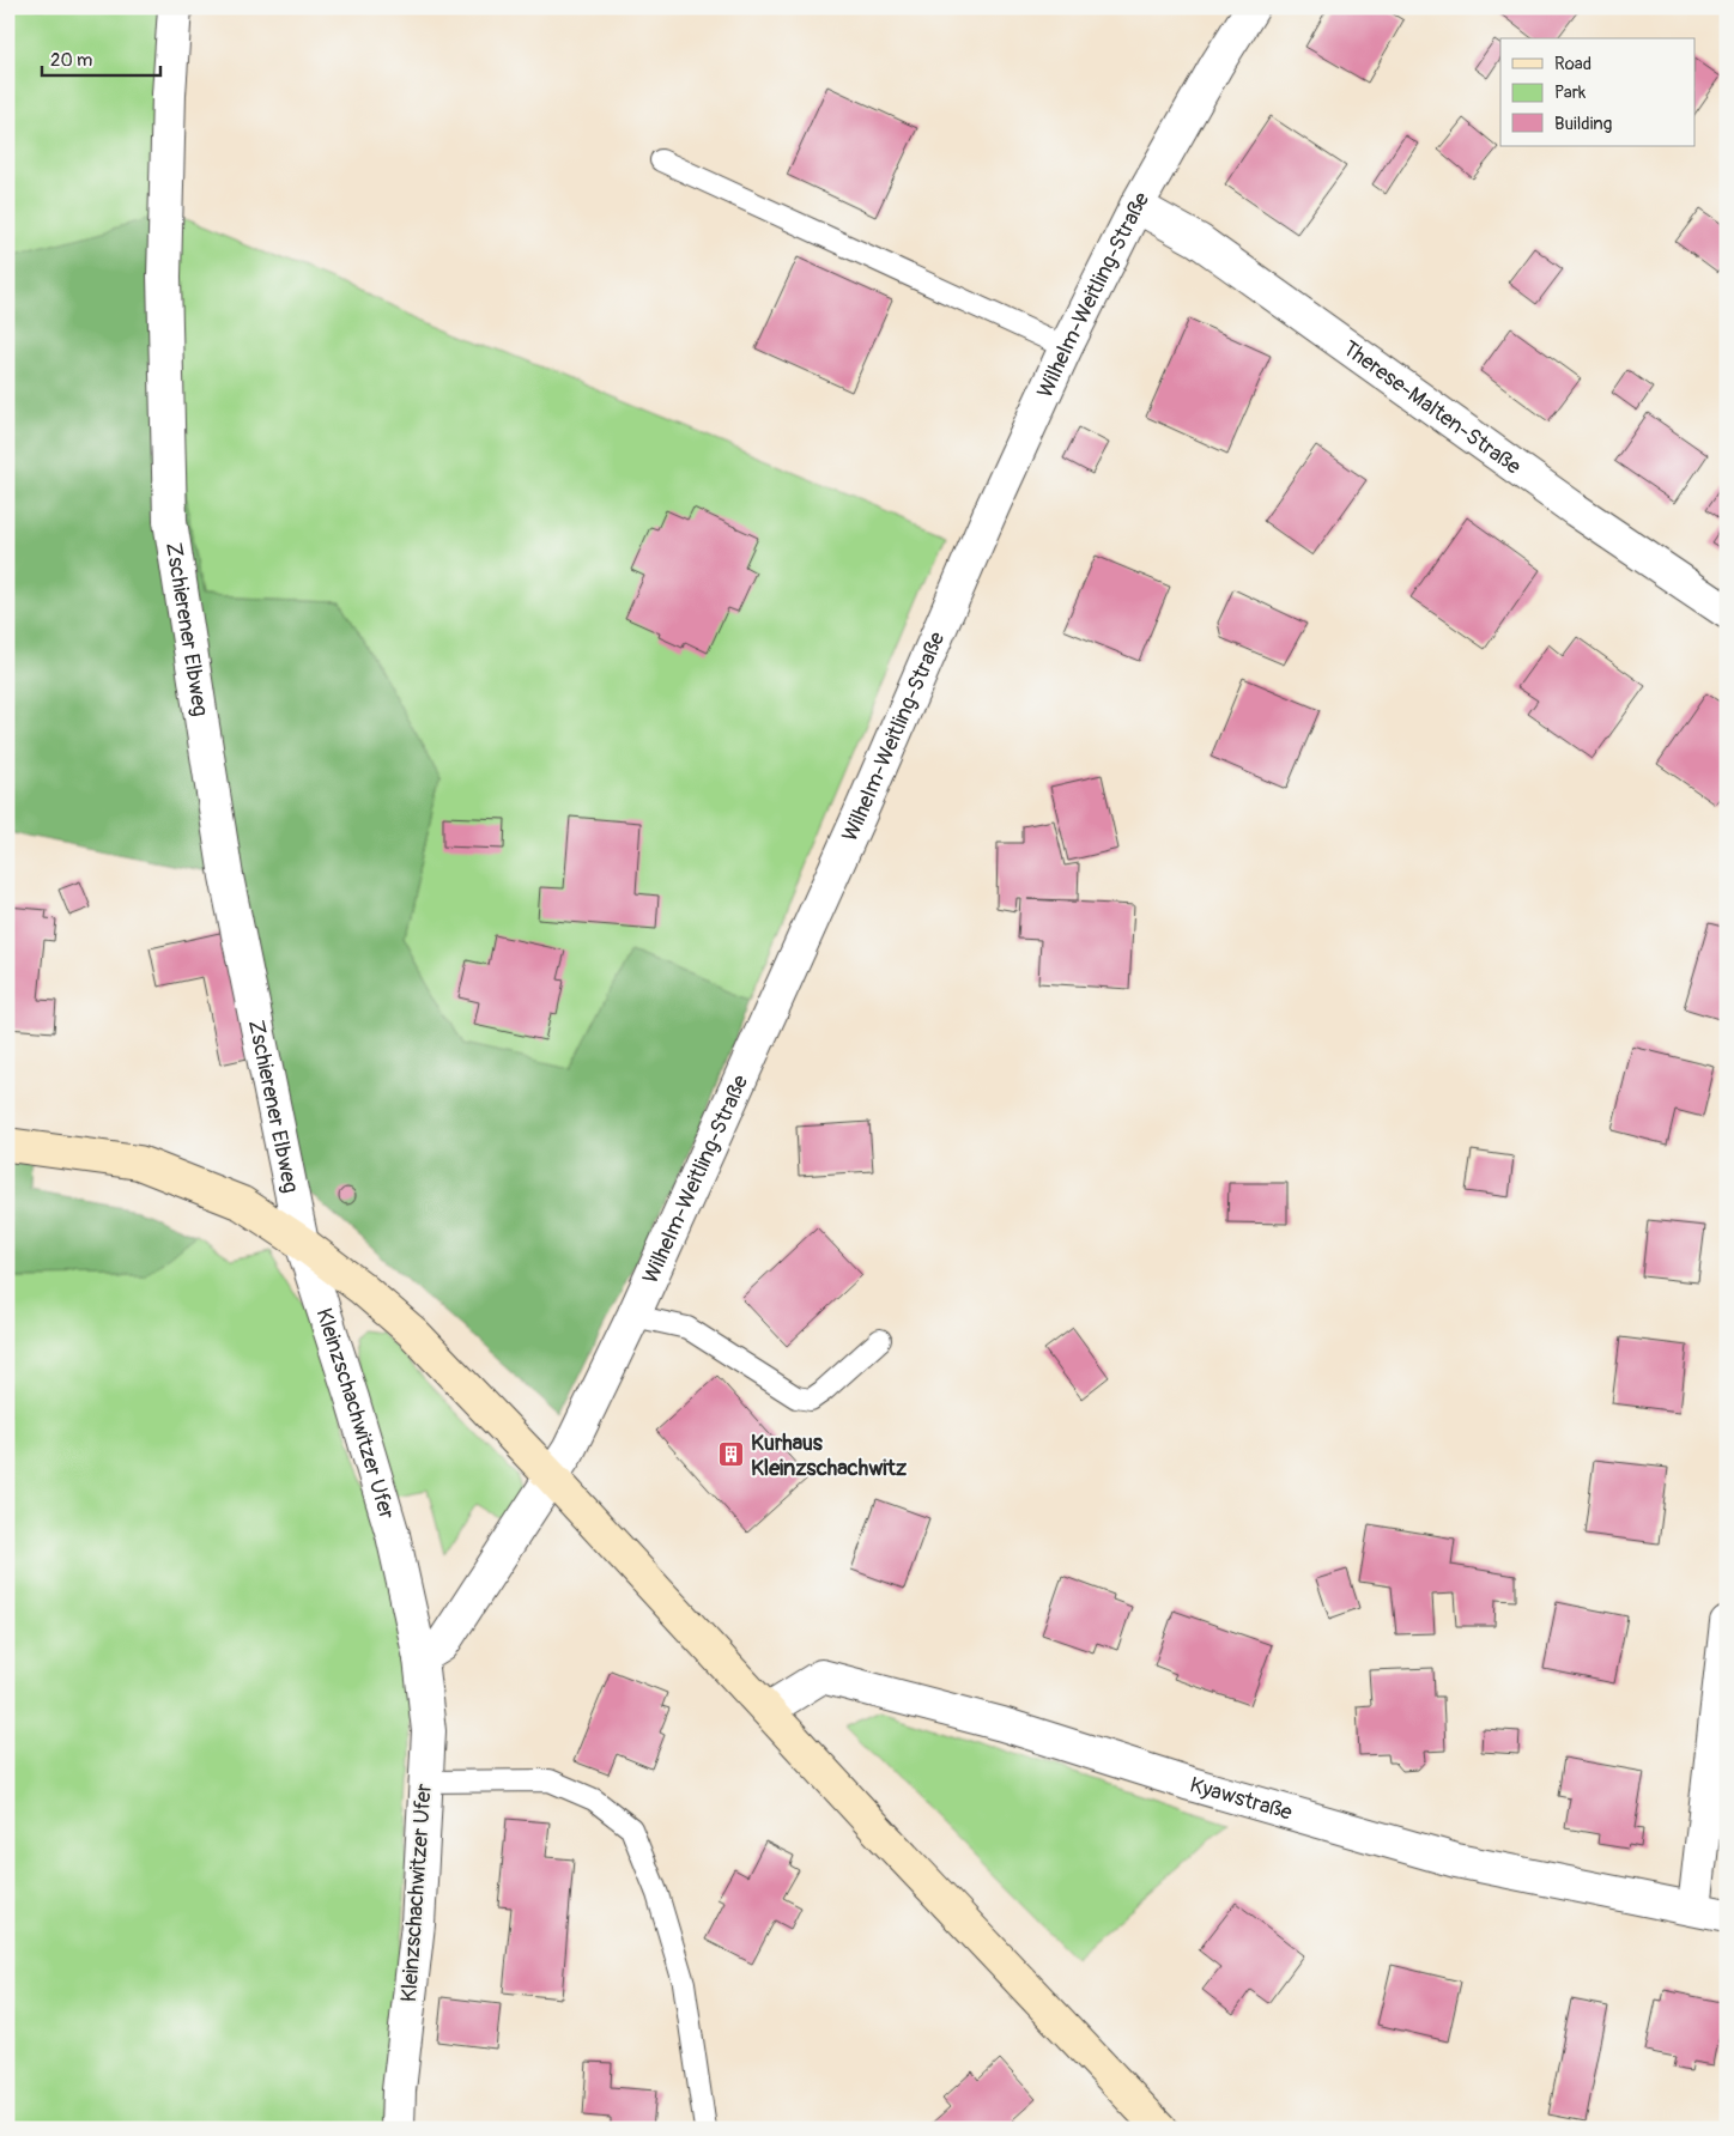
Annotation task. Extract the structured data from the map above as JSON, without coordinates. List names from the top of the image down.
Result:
{
  "streets": {
    "street": [
      "Wilhelm-Weitling-Straße",
      "Therese-Malten-Straße",
      "Zschierener Elbweg",
      "Kleinzschachwitzer Ufer",
      "Kyawstraße"
    ]
  },
  "crossings": [
    ["Wilhelm-Weitling-Straße", "Therese-Malten-Straße"],
    ["Zschierener Elbweg", "Kleinzschachwitzer Ufer"]
  ],
  "places": {
    "building": ["Kurhaus Kleinzschachwitz"]
  },
  "legend": ["Road", "Park", "Building"],
  "scale_bar": "20 m"
}
